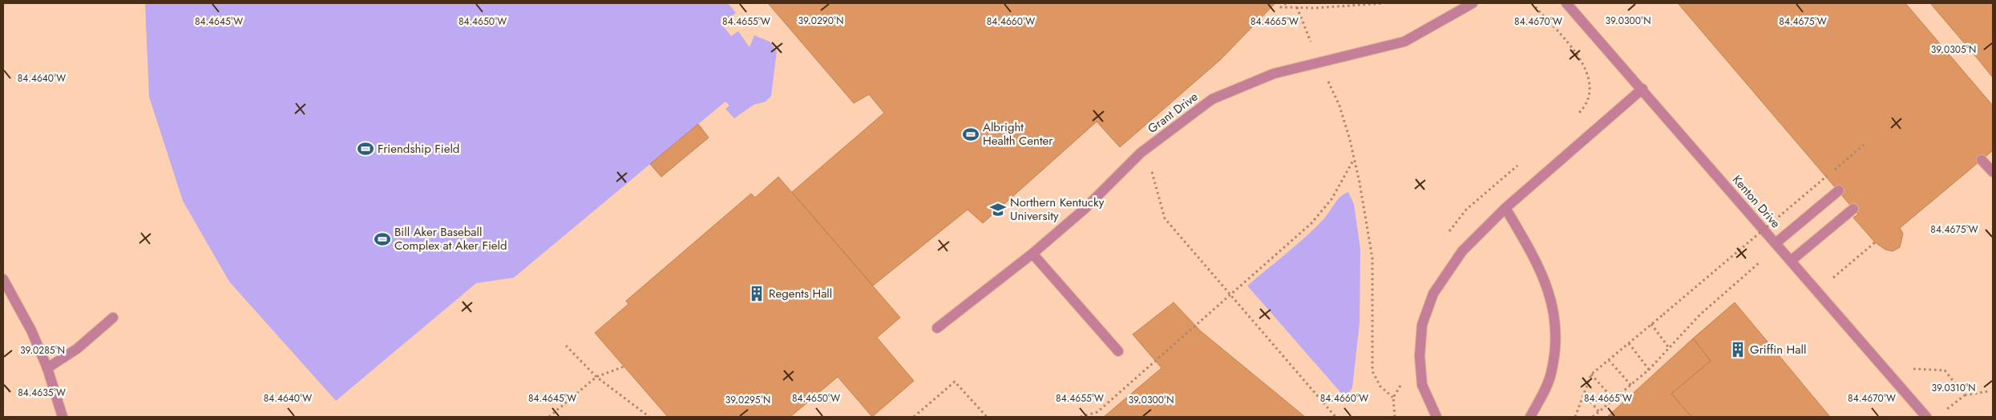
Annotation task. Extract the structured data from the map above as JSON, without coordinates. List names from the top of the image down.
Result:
{
  "streets": {
    "street": ["Grant Drive", "Kenton Drive"]
  },
  "places": {
    "sports": ["Albright Health Center", "Friendship Field", "Bill Aker Baseball Complex at Aker Field"],
    "school or university": ["Northern Kentucky University"],
    "building": ["Regents Hall", "Griffin Hall"]
  },
  "coordinates": [
    "39.0290°N",
    "39.0300°N",
    "84.4655°W",
    "84.4645°W",
    "84.4650°W",
    "84.4660°W",
    "84.4665°W",
    "84.4670°W",
    "84.4675°W",
    "39.0305°N",
    "84.4640°W",
    "39.0285°N",
    "39.0310°N",
    "84.4635°W",
    "39.0295°N"
  ]
}
